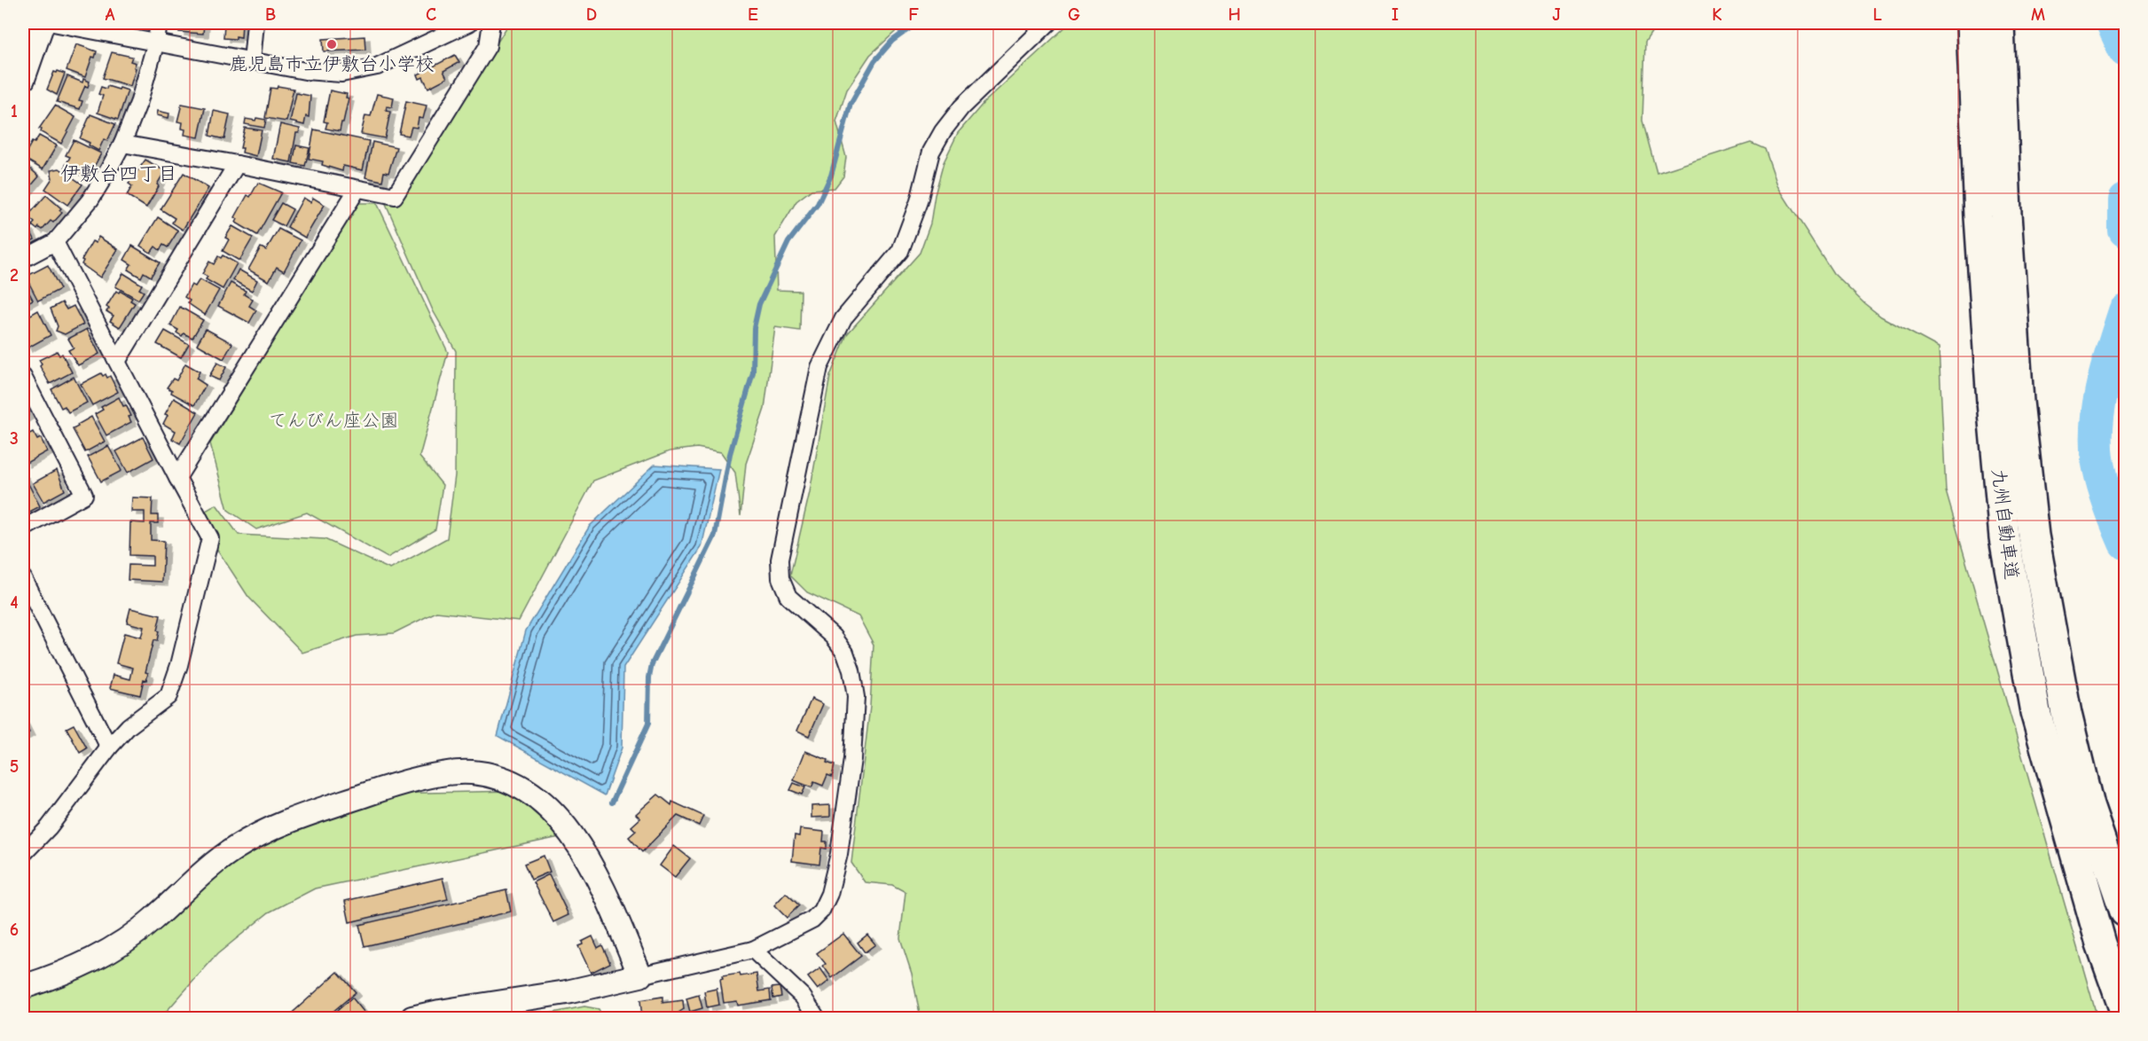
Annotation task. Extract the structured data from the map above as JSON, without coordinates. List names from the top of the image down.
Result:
{
  "streets": {
    "highway": ["九州自動車道"]
  },
  "districts": ["伊敷台四丁目"],
  "parks": ["てんびん座公園"],
  "places": ["鹿児島市立伊敷台小学校"],
  "grid": {
    "columns": [
      "A",
      "B",
      "C",
      "D",
      "E",
      "F",
      "G",
      "H",
      "I",
      "J",
      "K",
      "L",
      "M"
    ],
    "rows": [
      "1",
      "2",
      "3",
      "4",
      "5",
      "6"
    ]
  }
}
